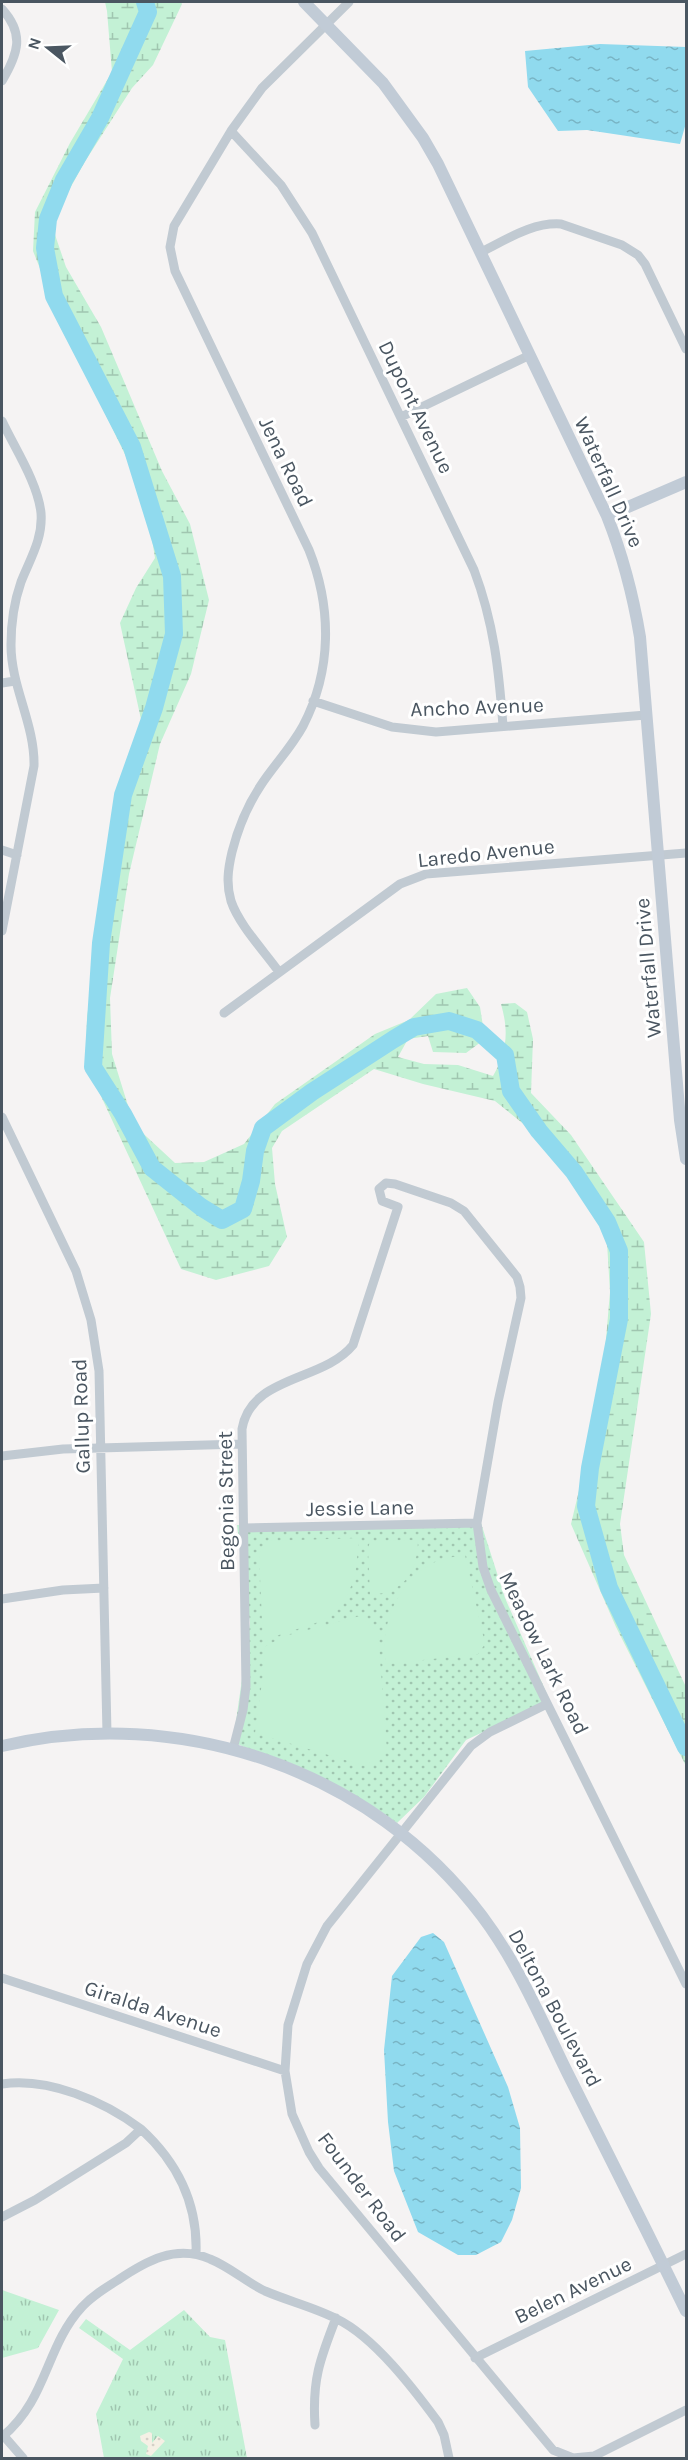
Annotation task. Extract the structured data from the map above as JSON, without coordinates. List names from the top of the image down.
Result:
{
  "streets": {
    "street": [
      "Dupont Avenue",
      "Jena Road",
      "Waterfall Drive",
      "Ancho Avenue",
      "Laredo Avenue",
      "Gallup Road",
      "Begonia Street",
      "Jessie Lane",
      "Meadow Lark Road",
      "Deltona Boulevard",
      "Giralda Avenue",
      "Founder Road",
      "Belen Avenue"
    ]
  },
  "crossings": [
    ["Dupont Avenue", "Jena Road"],
    ["Dupont Avenue", "Ancho Avenue"],
    ["Jena Road", "Waterfall Drive"],
    ["Jena Road", "Ancho Avenue"],
    ["Jena Road", "Laredo Avenue"],
    ["Waterfall Drive", "Ancho Avenue"],
    ["Waterfall Drive", "Laredo Avenue"],
    ["Gallup Road", "Deltona Boulevard"],
    ["Begonia Street", "Jessie Lane"],
    ["Begonia Street", "Meadow Lark Road"],
    ["Begonia Street", "Deltona Boulevard"],
    ["Jessie Lane", "Meadow Lark Road"],
    ["Meadow Lark Road", "Founder Road"],
    ["Deltona Boulevard", "Founder Road"],
    ["Deltona Boulevard", "Belen Avenue"],
    ["Giralda Avenue", "Founder Road"],
    ["Founder Road", "Belen Avenue"]
  ],
  "north": "left"
}
